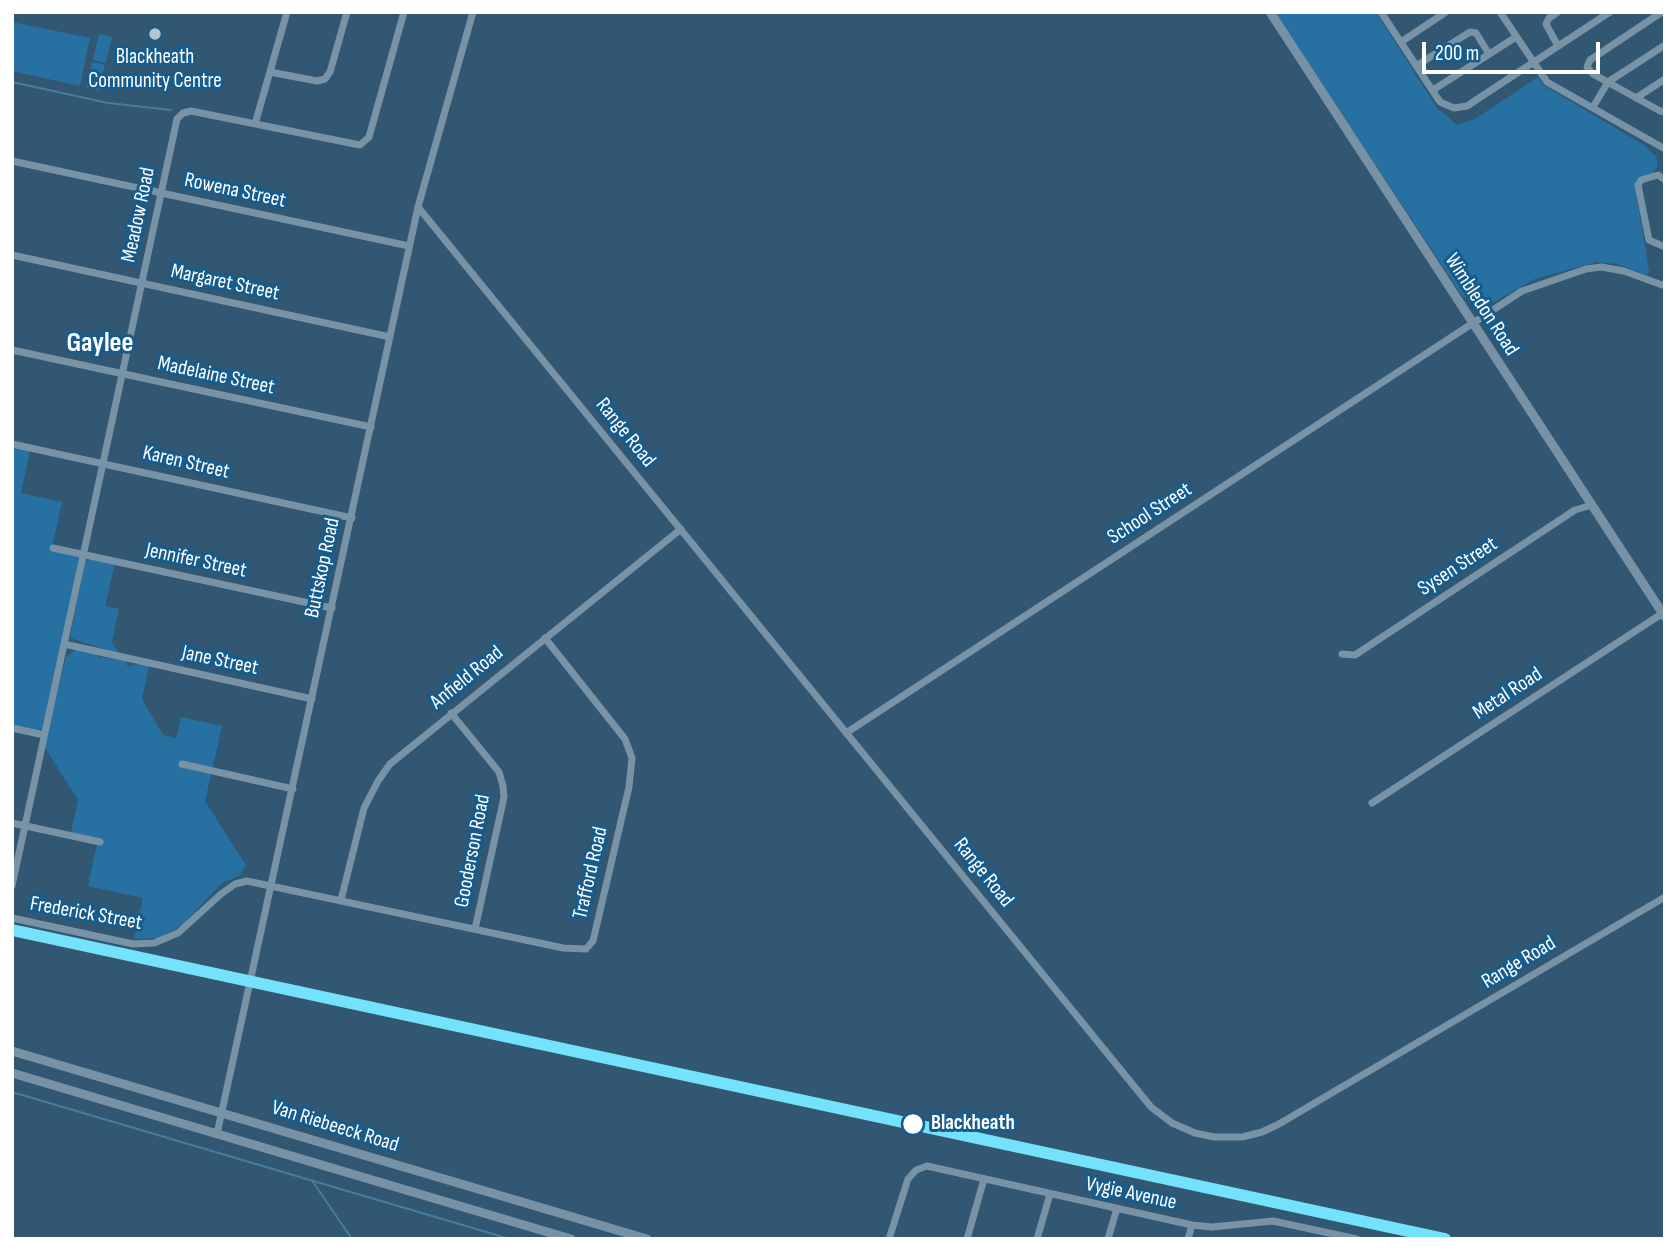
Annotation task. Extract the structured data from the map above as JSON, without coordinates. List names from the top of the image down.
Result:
{
  "streets": {
    "main road": ["Wimbledon Road", "Van Riebeeck Road"],
    "street": [
      "Rowena Street",
      "Meadow Road",
      "Margaret Street",
      "Madelaine Street",
      "Range Road",
      "Karen Street",
      "School Street",
      "Jennifer Street",
      "Sysen Street",
      "Buttskop Road",
      "Jane Street",
      "Anfield Road",
      "Metal Road",
      "Gooderson Road",
      "Trafford Road",
      "Frederick Street",
      "Vygie Avenue"
    ]
  },
  "crossings": [
    ["Rowena Street", "Meadow Road"],
    ["Rowena Street", "Buttskop Road"],
    ["Meadow Road", "Margaret Street"],
    ["Meadow Road", "Madelaine Street"],
    ["Meadow Road", "Karen Street"],
    ["Meadow Road", "Jennifer Street"],
    ["Meadow Road", "Jane Street"],
    ["Margaret Street", "Buttskop Road"],
    ["Wimbledon Road", "School Street"],
    ["Wimbledon Road", "Sysen Street"],
    ["Wimbledon Road", "Metal Road"],
    ["Madelaine Street", "Buttskop Road"],
    ["Range Road", "School Street"],
    ["Range Road", "Buttskop Road"],
    ["Range Road", "Anfield Road"],
    ["Karen Street", "Buttskop Road"],
    ["Jennifer Street", "Buttskop Road"],
    ["Buttskop Road", "Jane Street"],
    ["Buttskop Road", "Trafford Road"],
    ["Buttskop Road", "Van Riebeeck Road"],
    ["Anfield Road", "Gooderson Road"],
    ["Anfield Road", "Trafford Road"],
    ["Gooderson Road", "Trafford Road"],
    ["Trafford Road", "Frederick Street"]
  ],
  "districts": ["Gaylee"],
  "places": ["Blackheath Community Centre", "Blackheath"],
  "scale_bar": "200 m"
}
